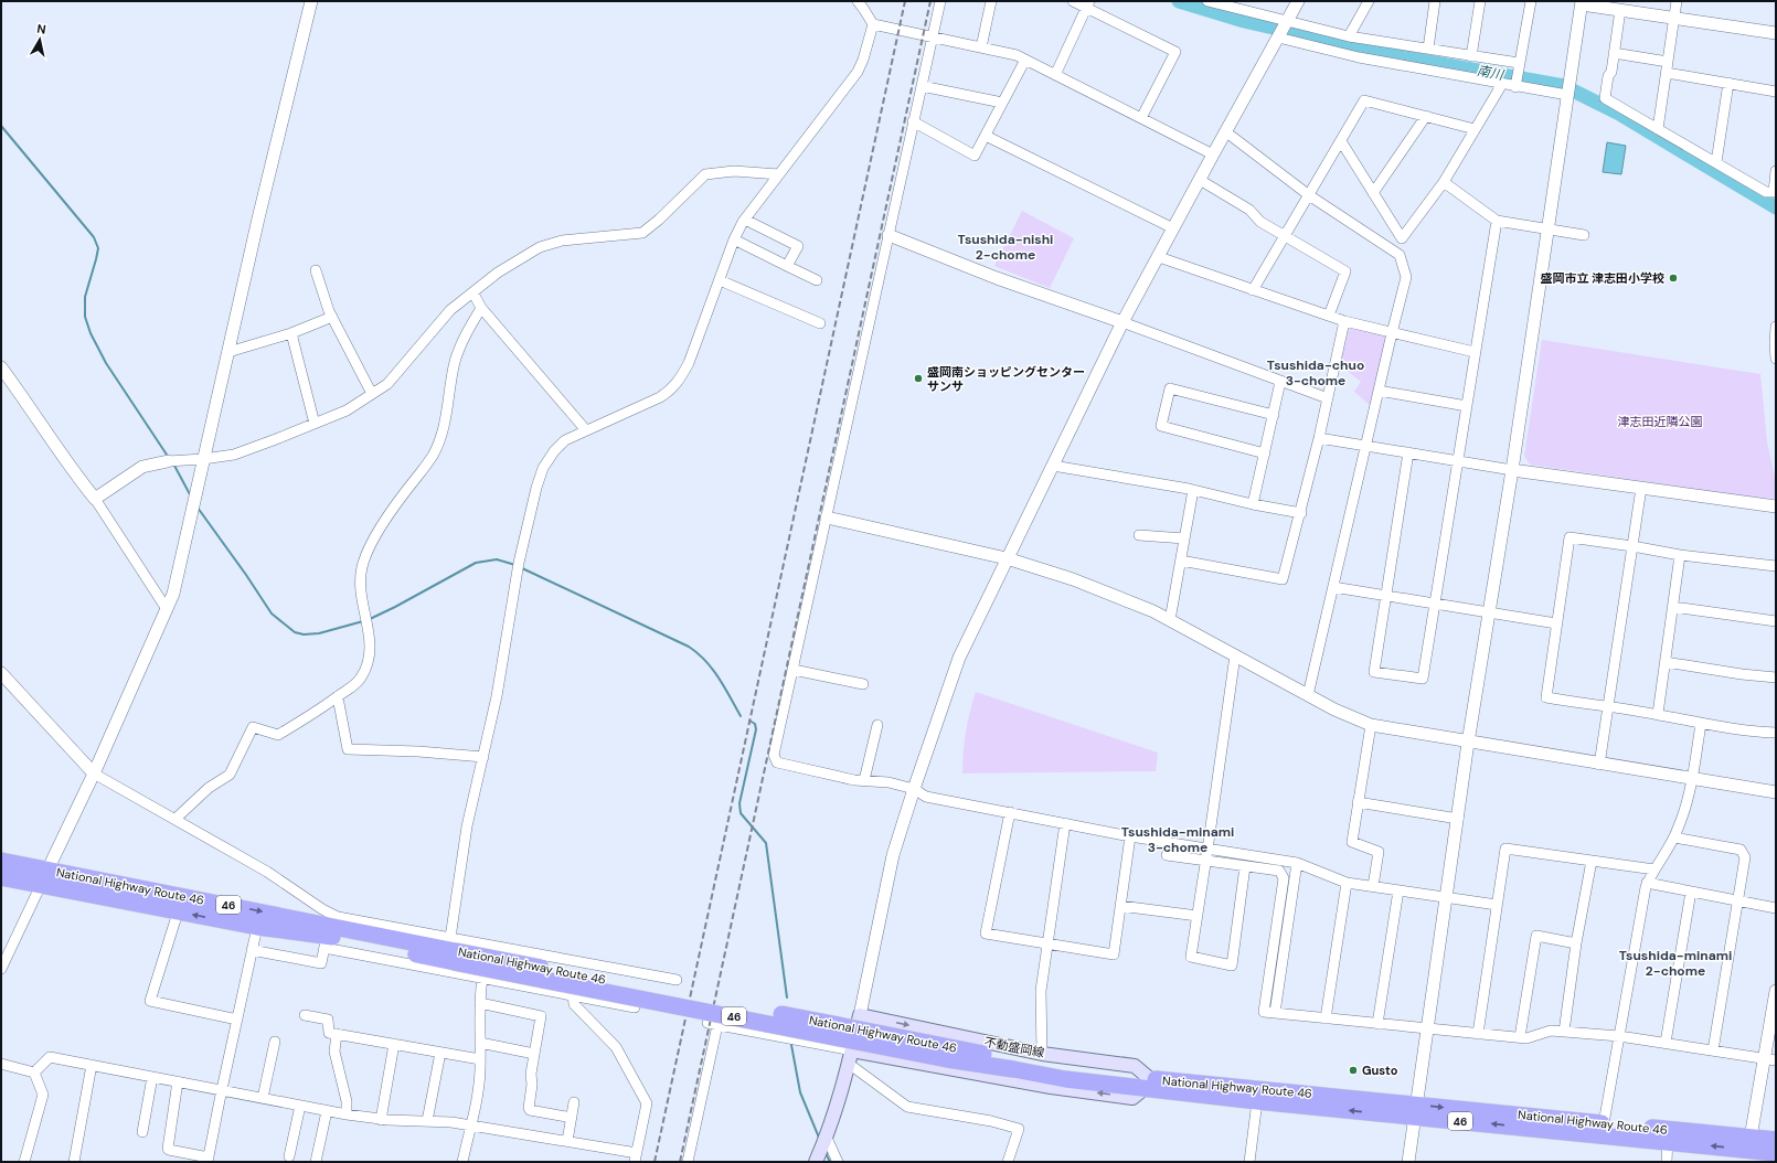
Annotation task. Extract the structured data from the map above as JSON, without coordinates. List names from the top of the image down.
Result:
{
  "streets": {
    "highway": ["National Highway Route 46", "46"],
    "main road": ["不動盛岡線"]
  },
  "crossings": [
    ["National Highway Route 46", "不動盛岡線"]
  ],
  "districts": [
    "Tsushida-nishi 2-chome",
    "Tsushida-chuo 3-chome",
    "Tsushida-minami 3-chome",
    "Tsushida-minami 2-chome"
  ],
  "water": ["南川"],
  "parks": ["津志田近隣公園"],
  "places": ["盛岡市立 津志田小学校", "盛岡南ショッピングセンター サンサ", "Gusto"],
  "north": "top"
}
